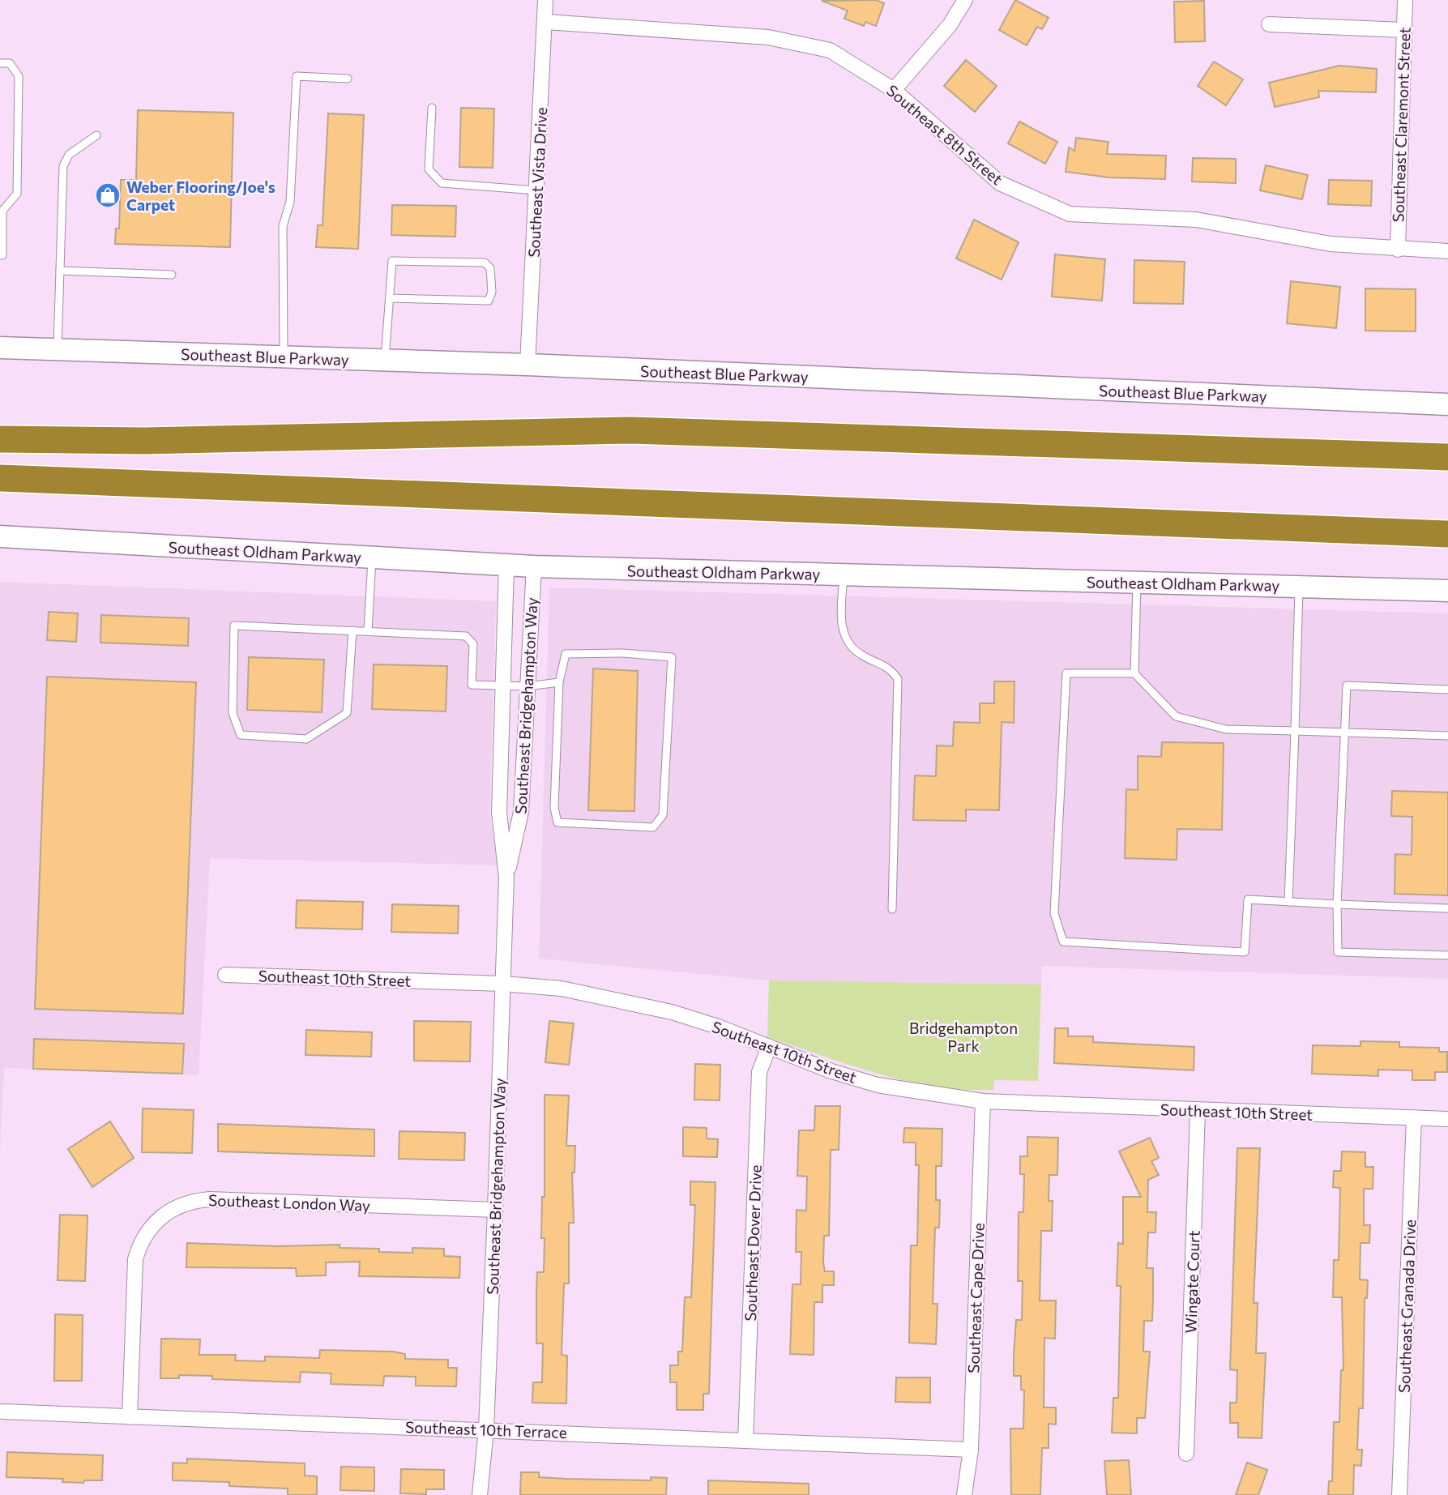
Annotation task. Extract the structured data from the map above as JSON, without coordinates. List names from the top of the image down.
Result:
{
  "streets": {
    "street": [
      "Southeast Claremont Street",
      "Southeast 8th Street",
      "Southeast Vista Drive",
      "Southeast Blue Parkway",
      "Southeast Oldham Parkway",
      "Southeast Bridgehampton Way",
      "Southeast 10th Street",
      "Southeast London Way",
      "Southeast Dover Drive",
      "Wingate Court",
      "Southeast Cape Drive",
      "Southeast Granada Drive",
      "Southeast 10th Terrace"
    ]
  },
  "crossings": [
    ["Southeast Claremont Street", "Southeast 8th Street"],
    ["Southeast 8th Street", "Southeast Vista Drive"],
    ["Southeast Vista Drive", "Southeast Blue Parkway"],
    ["Southeast Oldham Parkway", "Southeast Bridgehampton Way"],
    ["Southeast Bridgehampton Way", "Southeast 10th Street"],
    ["Southeast Bridgehampton Way", "Southeast London Way"],
    ["Southeast Bridgehampton Way", "Southeast 10th Terrace"],
    ["Southeast 10th Street", "Southeast Dover Drive"],
    ["Southeast 10th Street", "Wingate Court"],
    ["Southeast 10th Street", "Southeast Cape Drive"],
    ["Southeast 10th Street", "Southeast Granada Drive"],
    ["Southeast London Way", "Southeast 10th Terrace"],
    ["Southeast Dover Drive", "Southeast 10th Terrace"],
    ["Southeast Cape Drive", "Southeast 10th Terrace"]
  ],
  "parks": ["Bridgehampton Park"],
  "places": {
    "shop": ["Weber Flooring/Joe's Carpet"]
  }
}
